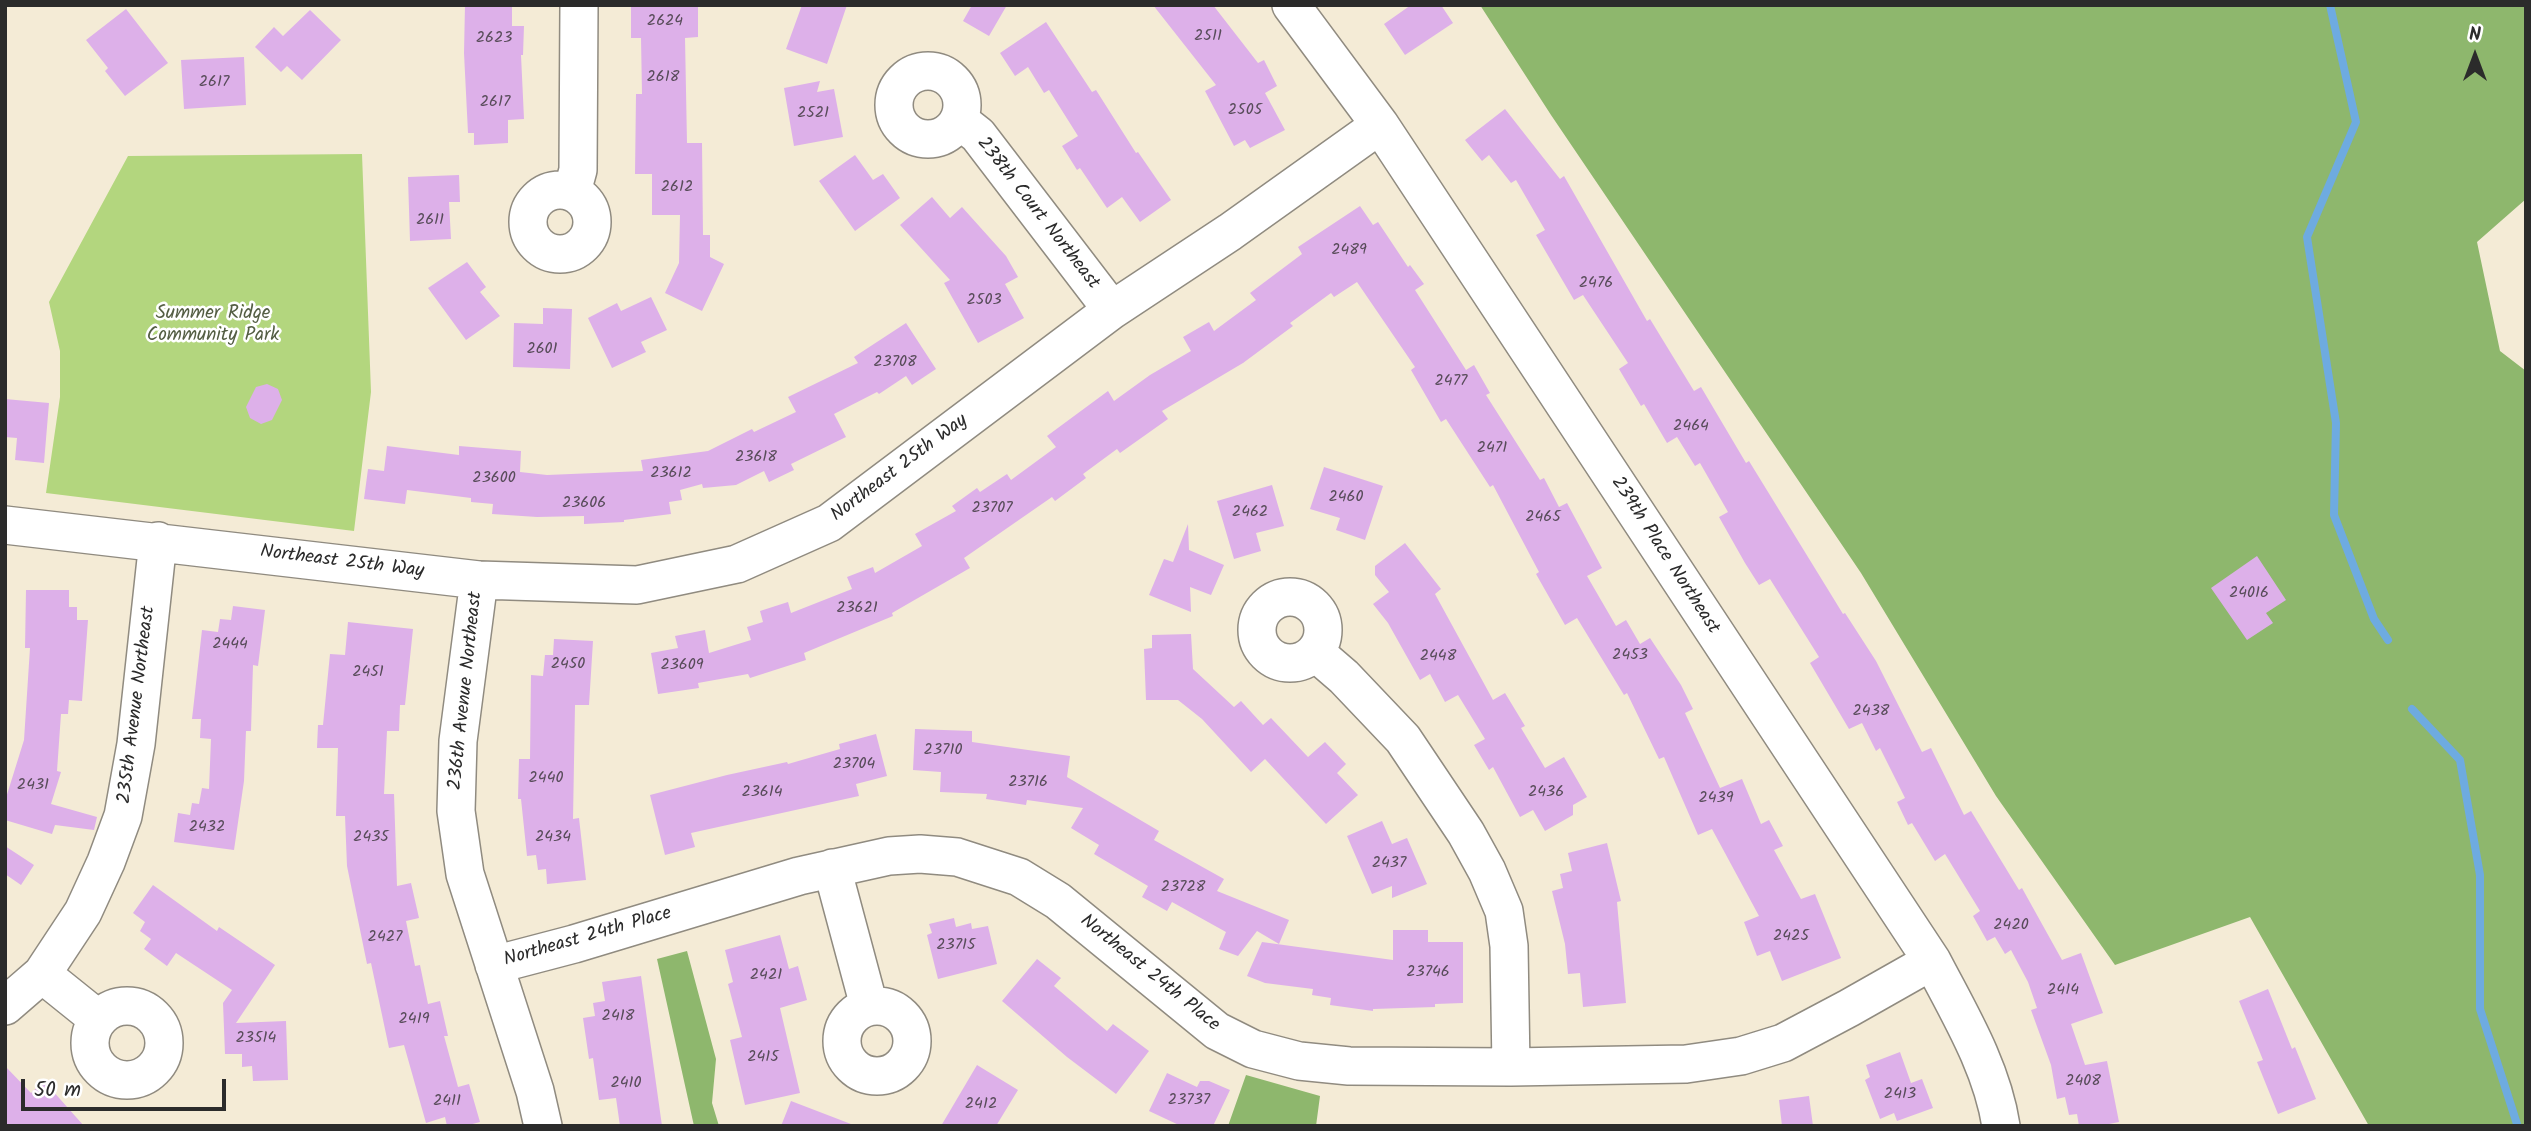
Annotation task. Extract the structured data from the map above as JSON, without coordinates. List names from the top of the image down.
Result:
{
  "streets": {
    "street": [
      "238th Court Northeast",
      "Northeast 25th Way",
      "239th Place Northeast",
      "236th Avenue Northeast",
      "235th Avenue Northeast",
      "Northeast 24th Place"
    ]
  },
  "crossings": [
    ["238th Court Northeast", "Northeast 25th Way"],
    ["Northeast 25th Way", "239th Place Northeast"],
    ["Northeast 25th Way", "236th Avenue Northeast"],
    ["Northeast 25th Way", "235th Avenue Northeast"],
    ["239th Place Northeast", "Northeast 24th Place"],
    ["236th Avenue Northeast", "Northeast 24th Place"]
  ],
  "parks": ["Summer Ridge Community Park"],
  "house_numbers": [
    "2624",
    "2511",
    "2623",
    "2618",
    "2617",
    "2617",
    "2505",
    "2521",
    "2612",
    "2611",
    "2489",
    "2476",
    "2503",
    "2601",
    "23708",
    "2477",
    "2464",
    "2471",
    "23618",
    "23612",
    "23600",
    "2460",
    "23606",
    "23707",
    "2462",
    "2465",
    "24016",
    "23621",
    "2444",
    "2453",
    "2448",
    "2450",
    "23609",
    "2451",
    "2438",
    "23710",
    "23704",
    "2440",
    "23716",
    "2431",
    "23614",
    "2436",
    "2439",
    "2432",
    "2435",
    "2434",
    "2437",
    "23728",
    "2420",
    "2425",
    "2427",
    "23715",
    "23746",
    "2421",
    "2414",
    "2418",
    "2419",
    "23514",
    "2415",
    "2408",
    "2410",
    "2413",
    "23737",
    "2411",
    "2412"
  ],
  "scale_bar": "50 m",
  "north": "top"
}
